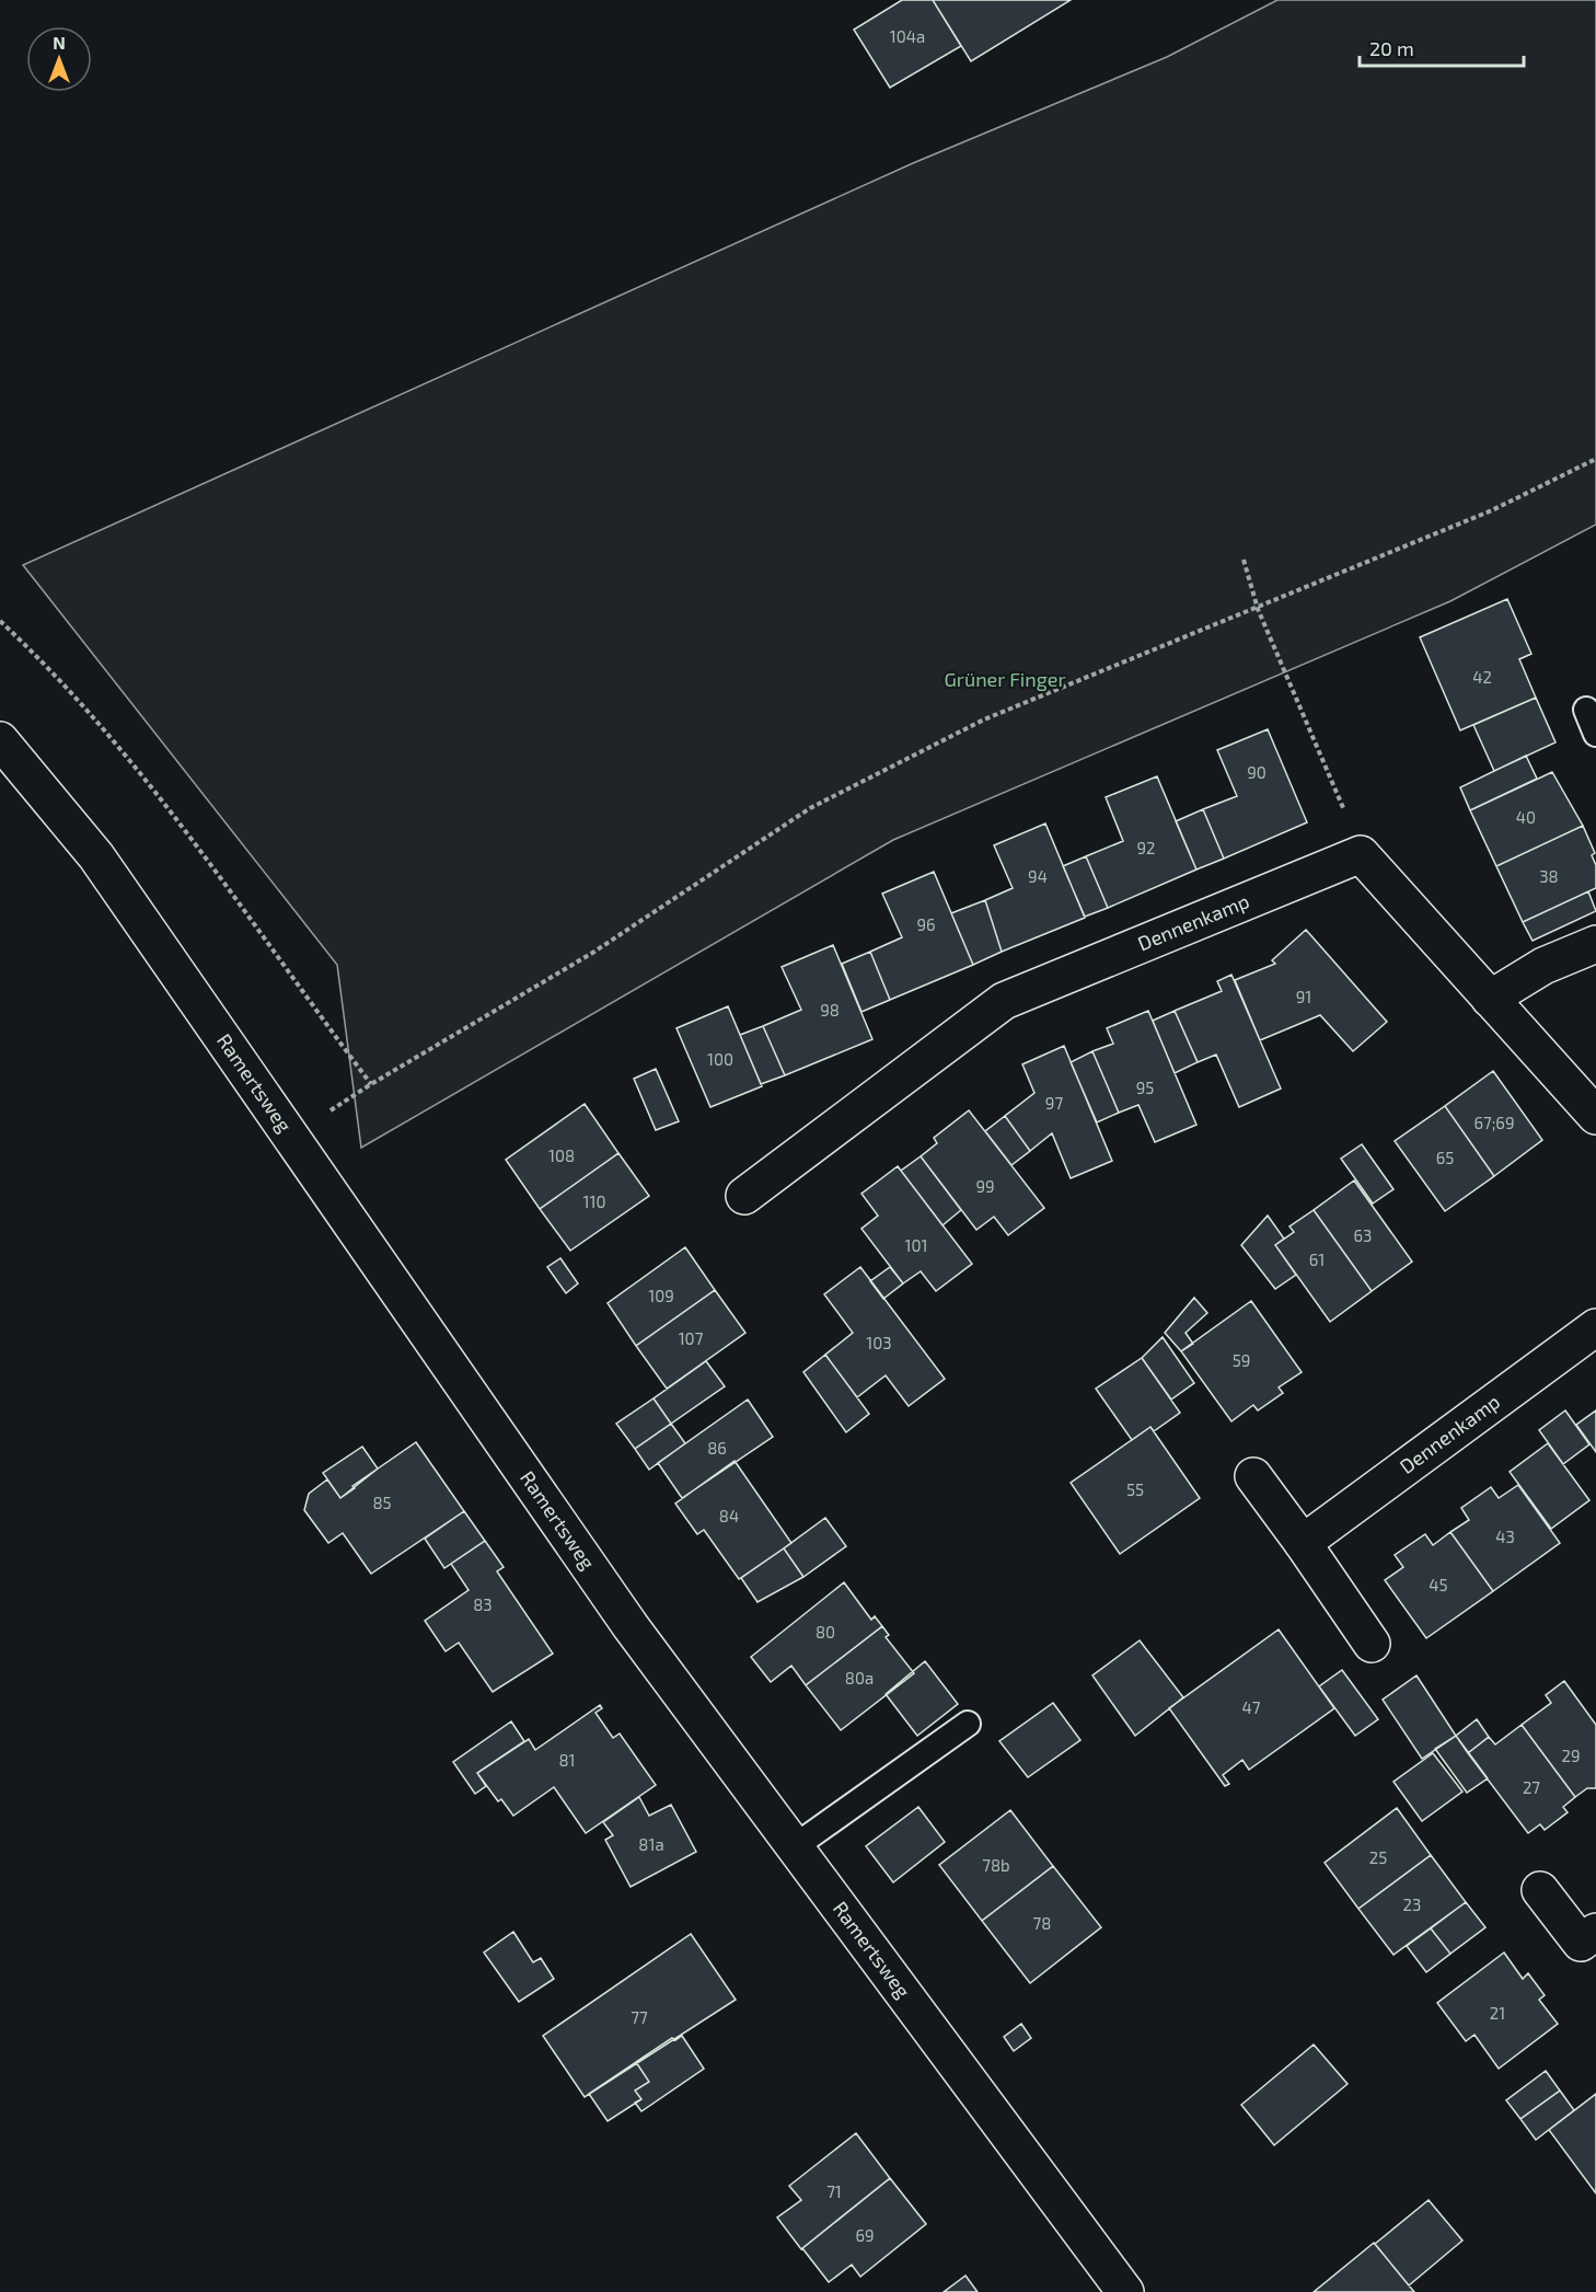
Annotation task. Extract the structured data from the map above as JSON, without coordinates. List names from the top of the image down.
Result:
{
  "streets": {
    "street": ["Dennenkamp", "Ramertsweg"]
  },
  "parks": ["Grüner Finger"],
  "house_numbers": [
    "104a",
    "42",
    "90",
    "40",
    "92",
    "94",
    "38",
    "96",
    "91",
    "98",
    "100",
    "95",
    "97",
    "67;69",
    "108",
    "65",
    "99",
    "110",
    "63",
    "101",
    "61",
    "109",
    "107",
    "103",
    "59",
    "86",
    "55",
    "85",
    "84",
    "43",
    "45",
    "83",
    "80",
    "80a",
    "47",
    "29",
    "81",
    "27",
    "81a",
    "25",
    "78b",
    "23",
    "78",
    "21",
    "77",
    "71",
    "69"
  ],
  "scale_bar": "20 m",
  "north": "top"
}
